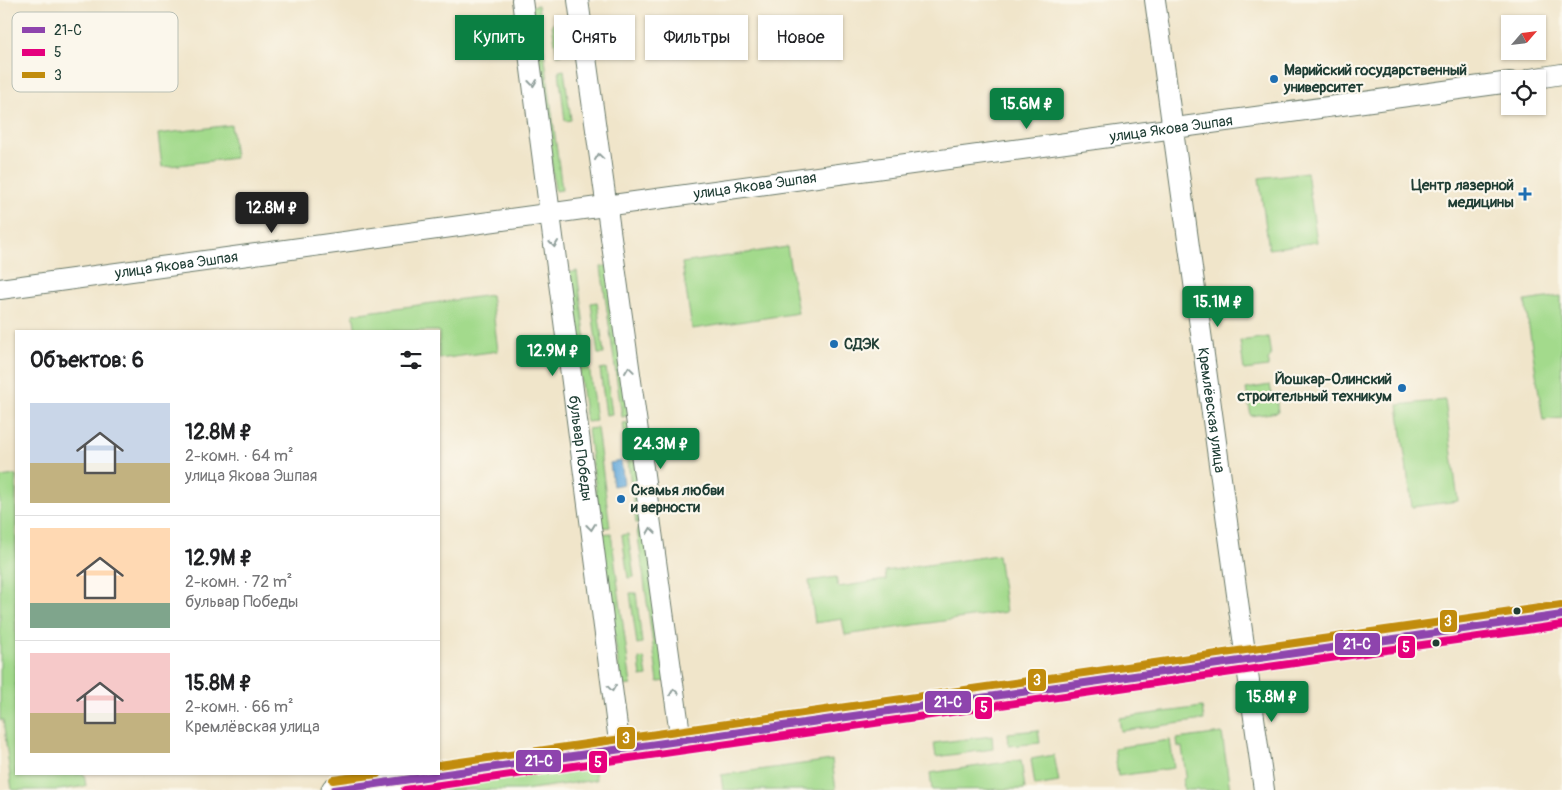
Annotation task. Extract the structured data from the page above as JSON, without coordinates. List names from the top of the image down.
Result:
{
  "streets": {
    "street": ["улица Якова Эшпая", "Кремлёвская улица", "бульвар Победы"]
  },
  "crossings": [
    ["улица Якова Эшпая", "Кремлёвская улица"],
    ["улица Якова Эшпая", "бульвар Победы"]
  ],
  "places": {
    "other": [
      "Марийский государственный университет",
      "СДЭК",
      "Йошкар-Олинский строительный техникум",
      "Скамья любви и верности"
    ],
    "health": ["Центр лазерной медицины"]
  },
  "lines": ["transit line 3", "transit line 21-С", "transit line 5"],
  "legend": ["21-С", "5", "3"],
  "north": "top right",
  "page": {
    "chip": [
      "Купить",
      "Снять",
      "Фильтры",
      "Новое"
    ],
    "price": [
      "15.6M ₽",
      "12.8M ₽",
      "15.1M ₽",
      "12.9M ₽",
      "24.3M ₽",
      "15.8M ₽"
    ],
    "heading": "Объектов: 6",
    "list": [
      {
        "name": "12.8M ₽",
        "note": "2-комн. · 64 m² · улица Якова Эшпая"
      },
      {
        "name": "12.9M ₽",
        "note": "2-комн. · 72 m² · бульвар Победы"
      },
      {
        "name": "15.8M ₽",
        "note": "2-комн. · 66 m² · Кремлёвская улица"
      }
    ]
  }
}
